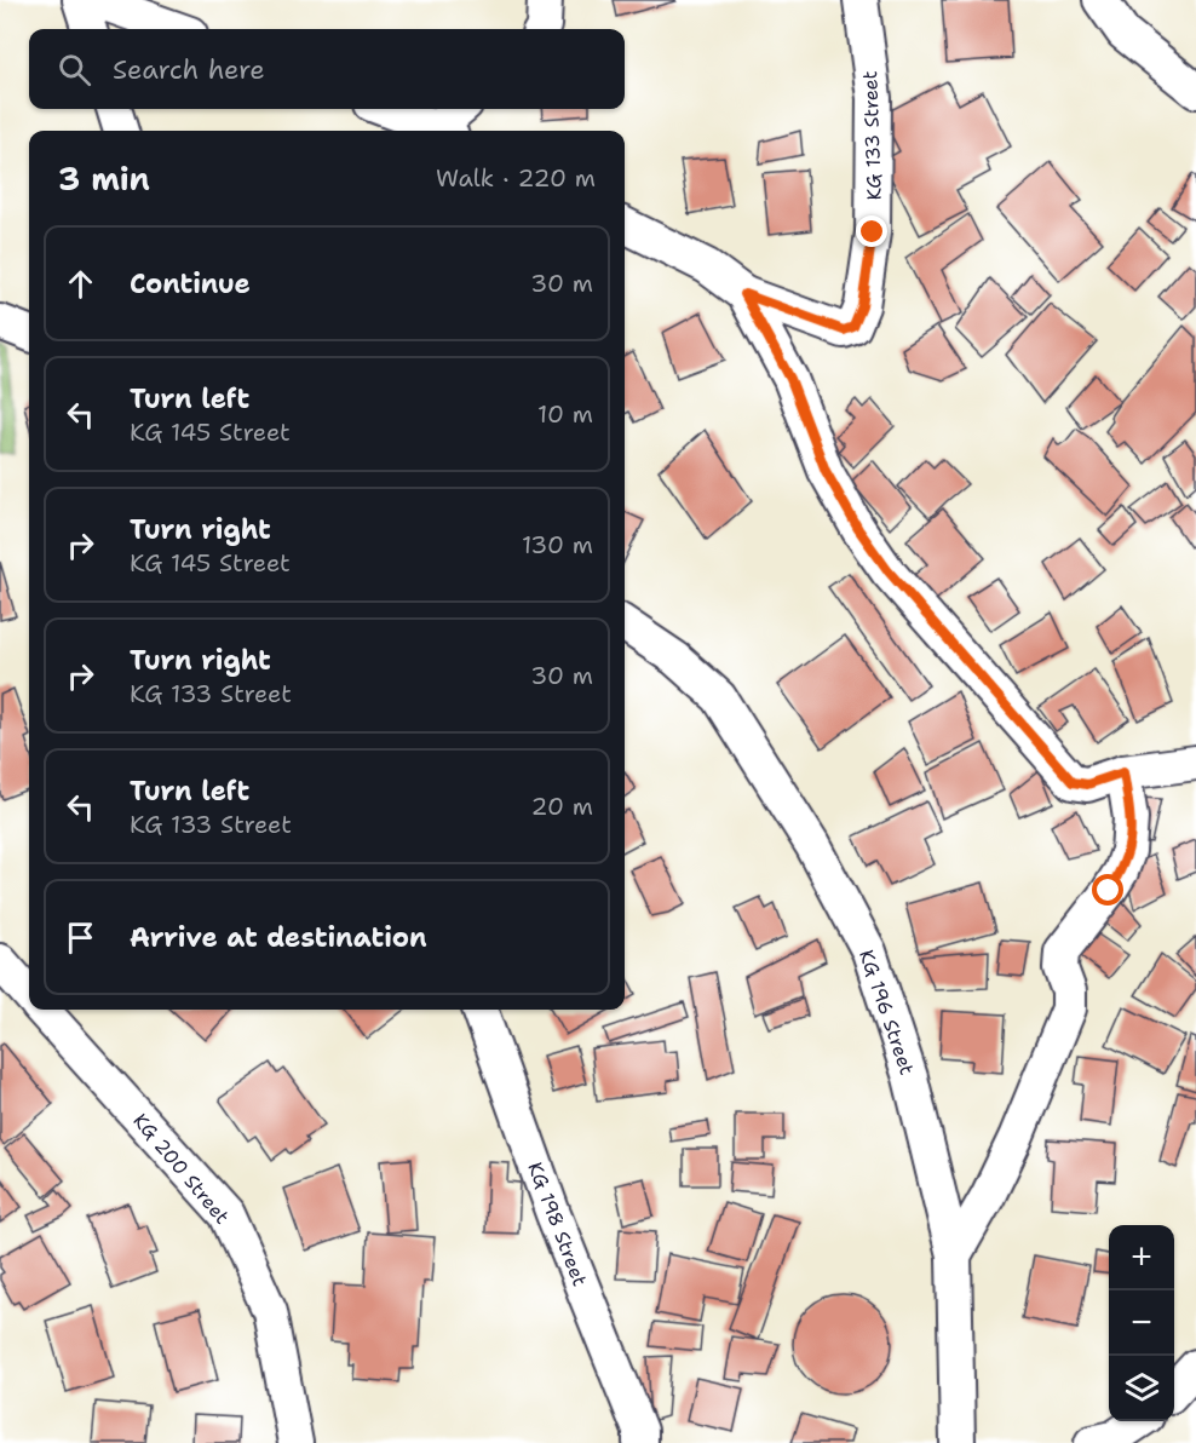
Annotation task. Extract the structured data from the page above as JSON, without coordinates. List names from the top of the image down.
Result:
{
  "streets": {
    "street": [
      "KG 133 Street",
      "KG 196 Street",
      "KG 200 Street",
      "KG 198 Street"
    ]
  },
  "page": {
    "search": "Search here",
    "heading": ["3 min", "Walk · 220 m"],
    "list": [
      ["Continue", "30 m"],
      ["Turn left", "KG 145 Street", "10 m"],
      ["Turn right", "KG 145 Street", "130 m"],
      ["Turn right", "KG 133 Street", "30 m"],
      ["Turn left", "KG 133 Street", "20 m"],
      "Arrive at destination"
    ],
    "map_buttons": ["+", "−"]
  }
}
